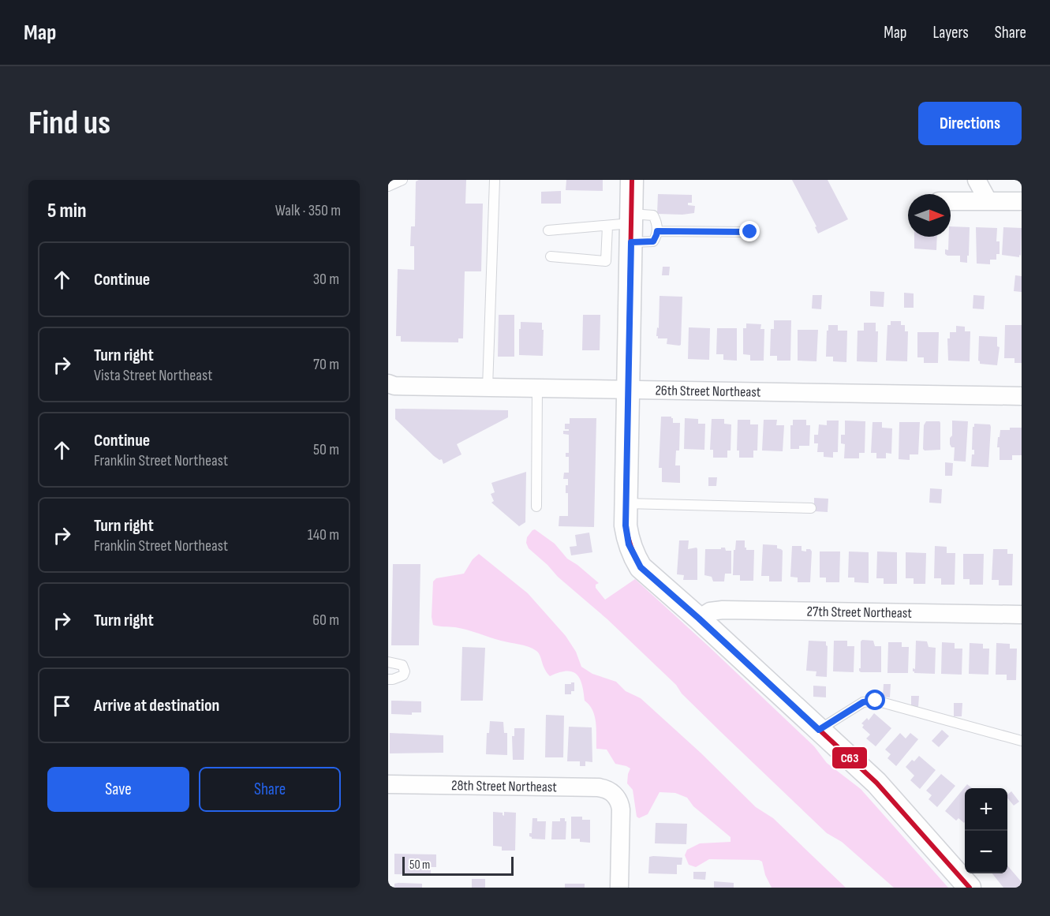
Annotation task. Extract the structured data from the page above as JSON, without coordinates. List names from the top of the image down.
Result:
{
  "streets": {
    "street": ["26th Street Northeast", "27th Street Northeast", "28th Street Northeast"]
  },
  "lines": ["transit line C63"],
  "scale_bar": "50 m",
  "north": "right",
  "page": {
    "header": "Map",
    "nav": ["Map", "Layers", "Share"],
    "buttons": [
      "Directions",
      ["Save", "Share"]
    ],
    "title": "Find us",
    "heading": ["5 min", "Walk · 350 m"],
    "list": [
      ["Continue", "30 m"],
      ["Turn right", "Vista Street Northeast", "70 m"],
      ["Continue", "Franklin Street Northeast", "50 m"],
      ["Turn right", "Franklin Street Northeast", "140 m"],
      ["Turn right", "60 m"],
      "Arrive at destination"
    ],
    "map_buttons": ["+", "−"],
    "scale": "50 m"
  }
}
